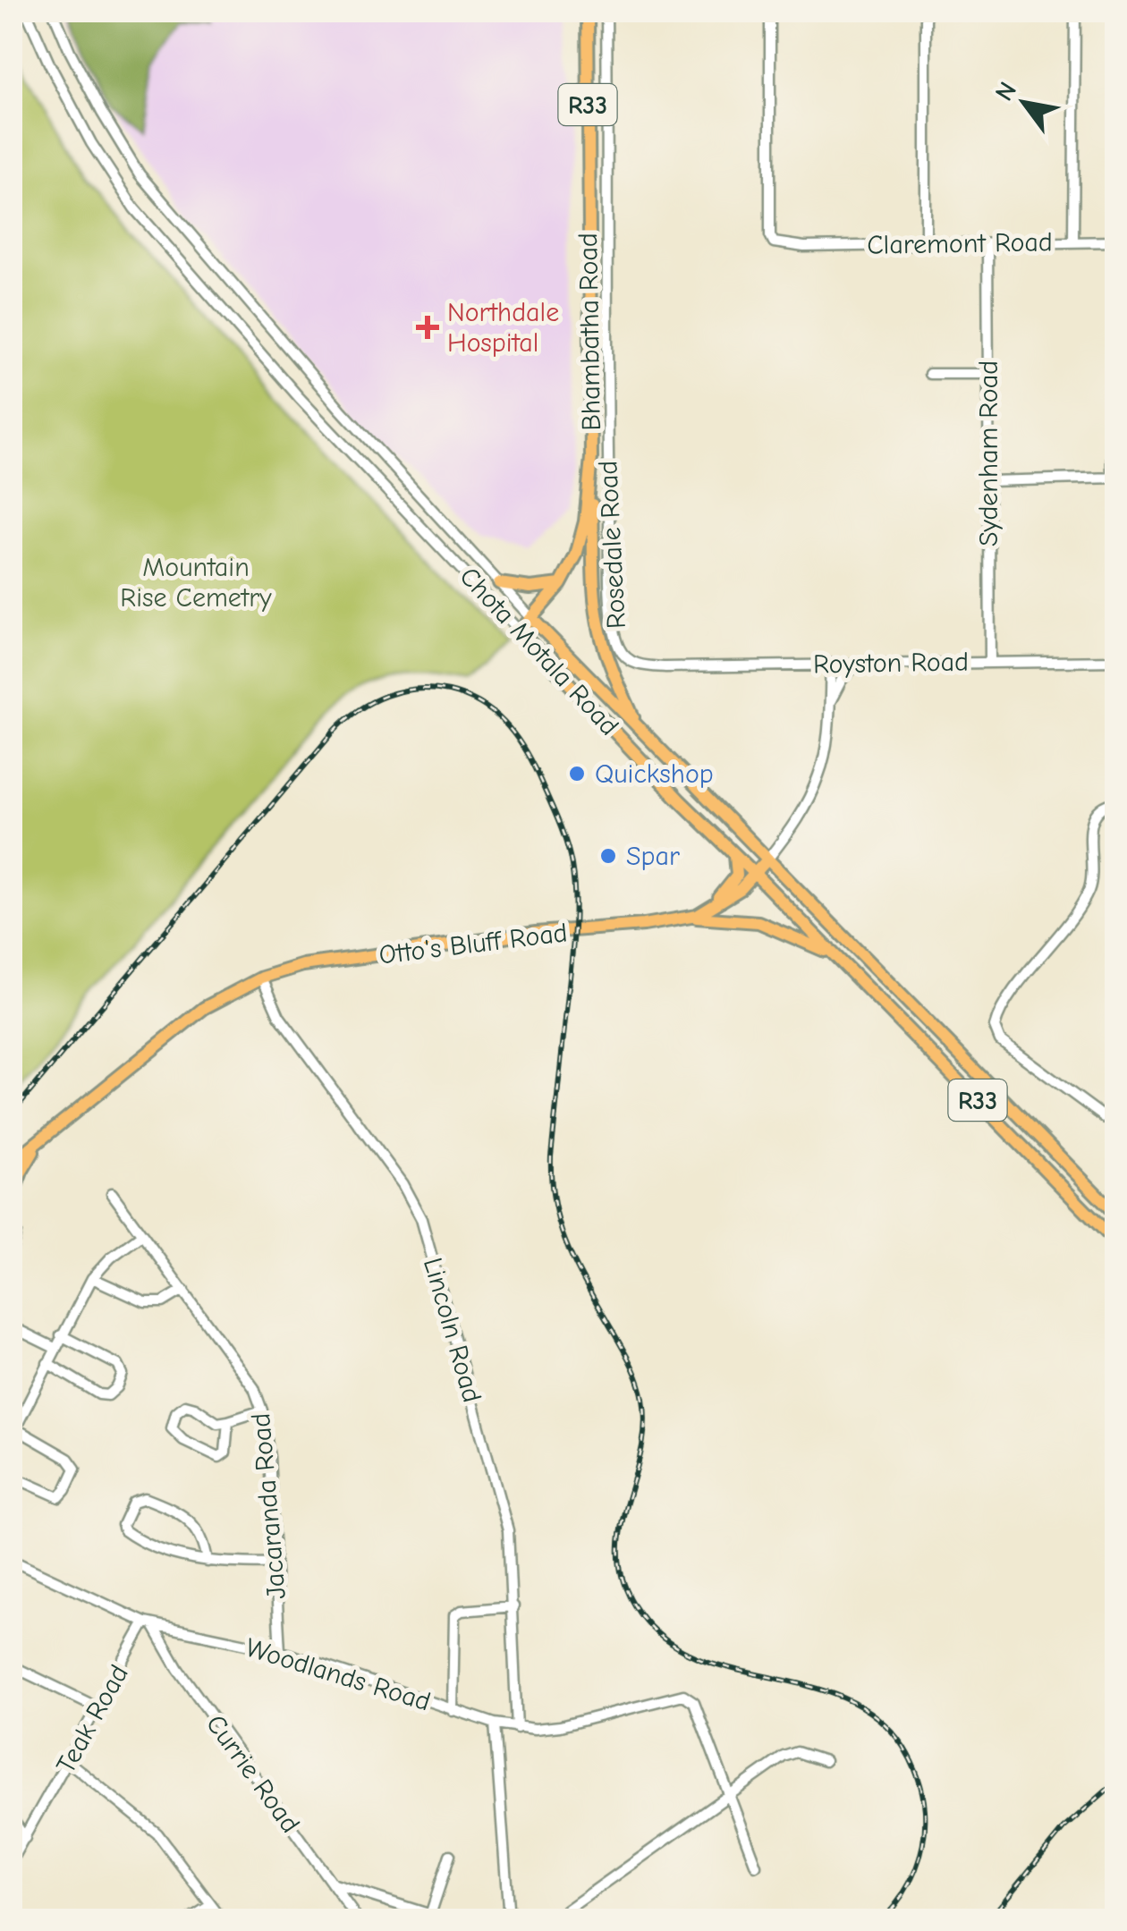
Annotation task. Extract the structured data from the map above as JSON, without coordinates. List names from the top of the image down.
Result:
{
  "streets": {
    "main road": [
      "R33",
      "Bhambatha Road",
      "Chota Motala Road",
      "Otto's Bluff Road"
    ],
    "street": [
      "Claremont Road",
      "Sydenham Road",
      "Rosedale Road",
      "Royston Road",
      "Lincoln Road",
      "Jacaranda Road",
      "Woodlands Road",
      "Teak Road",
      "Currie Road"
    ]
  },
  "crossings": [
    ["Claremont Road", "Sydenham Road"],
    ["Bhambatha Road", "Chota Motala Road"],
    ["Sydenham Road", "Royston Road"],
    ["Rosedale Road", "Royston Road"],
    ["Chota Motala Road", "Otto's Bluff Road"],
    ["Royston Road", "Otto's Bluff Road"],
    ["Otto's Bluff Road", "Lincoln Road"],
    ["Lincoln Road", "Woodlands Road"],
    ["Jacaranda Road", "Woodlands Road"],
    ["Woodlands Road", "Teak Road"],
    ["Woodlands Road", "Currie Road"],
    ["Teak Road", "Currie Road"]
  ],
  "parks": ["Mountain Rise Cemetry"],
  "places": {
    "health": ["Northdale Hospital"],
    "other": ["Quickshop", "Spar"]
  },
  "north": "top left"
}
